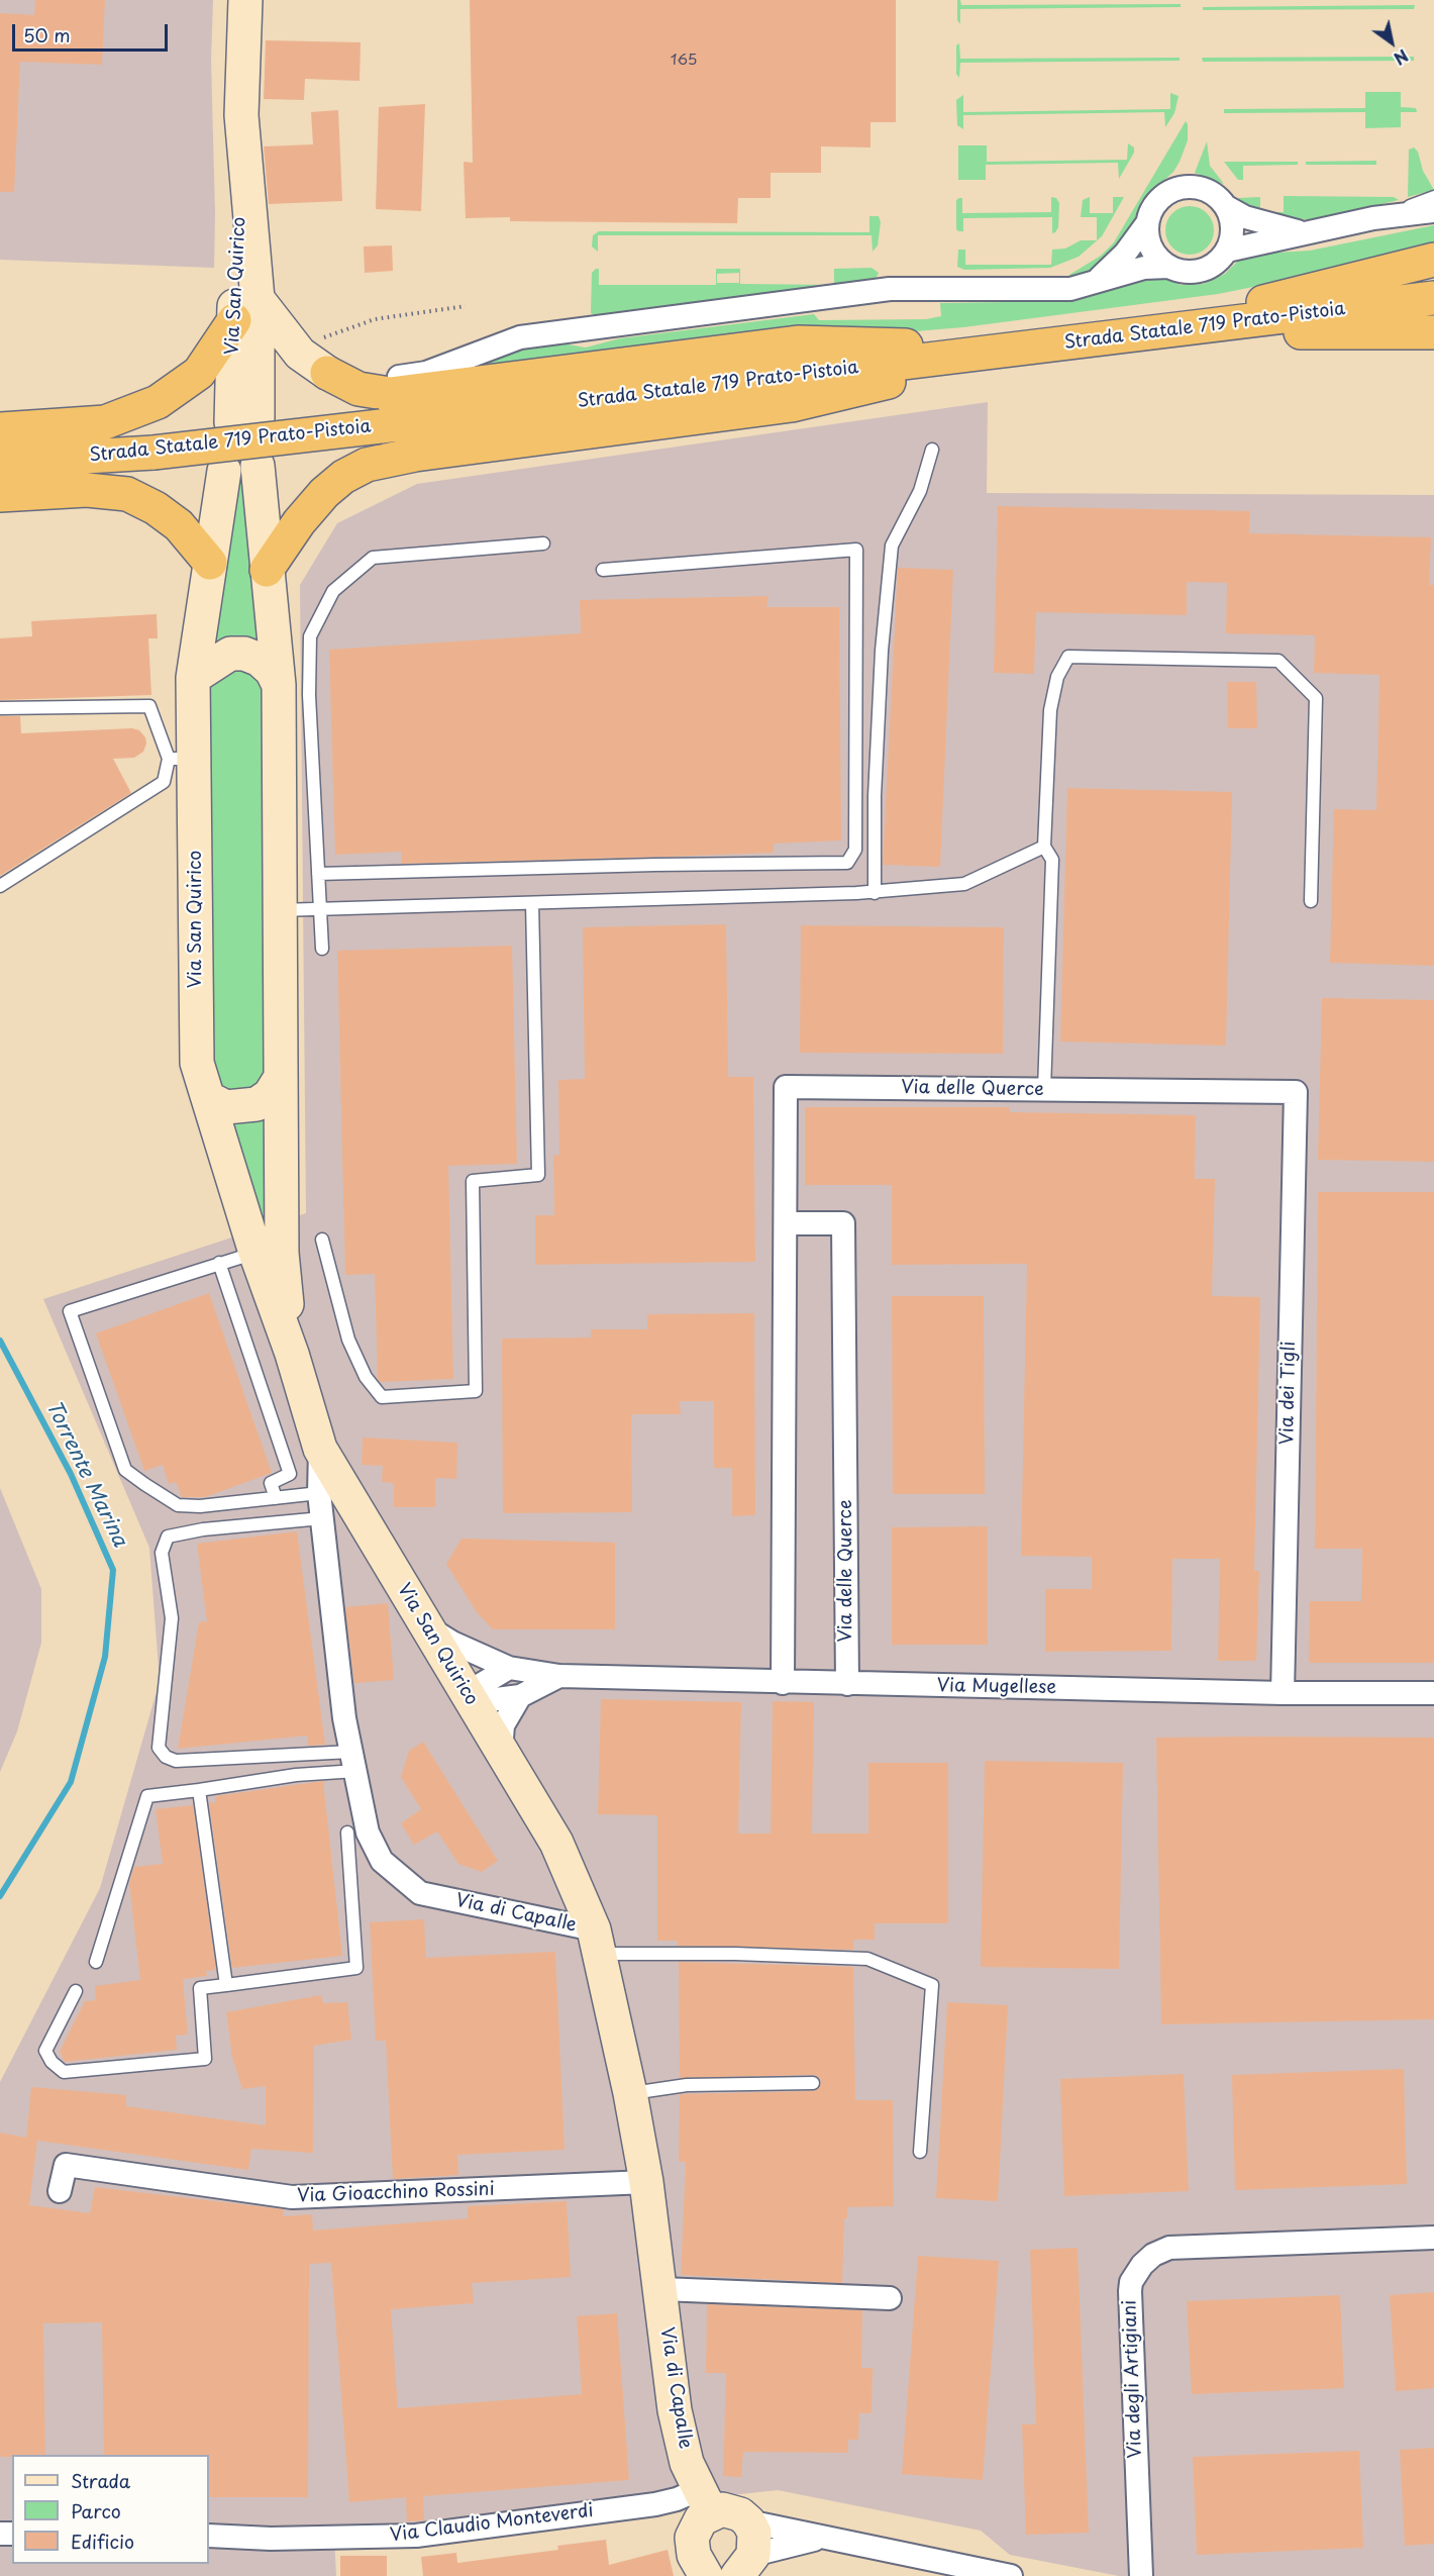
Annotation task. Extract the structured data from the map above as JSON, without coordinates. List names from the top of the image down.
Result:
{
  "streets": {
    "highway": ["Strada Statale 719 Prato-Pistoia"],
    "street": [
      "Via San Quirico",
      "Via delle Querce",
      "Via dei Tigli",
      "Via Mugellese",
      "Via di Capalle",
      "Via Gioacchino Rossini",
      "Via degli Artigiani",
      "Via Claudio Monteverdi"
    ]
  },
  "crossings": [
    ["Via San Quirico", "Via Mugellese"],
    ["Via San Quirico", "Via di Capalle"],
    ["Via delle Querce", "Via dei Tigli"],
    ["Via delle Querce", "Via Mugellese"],
    ["Via dei Tigli", "Via Mugellese"],
    ["Via di Capalle", "Via Gioacchino Rossini"],
    ["Via di Capalle", "Via Claudio Monteverdi"]
  ],
  "water": ["Torrente Marina"],
  "house_numbers": ["165"],
  "legend": ["Strada", "Parco", "Edificio"],
  "scale_bar": "50 m",
  "north": "bottom right"
}
